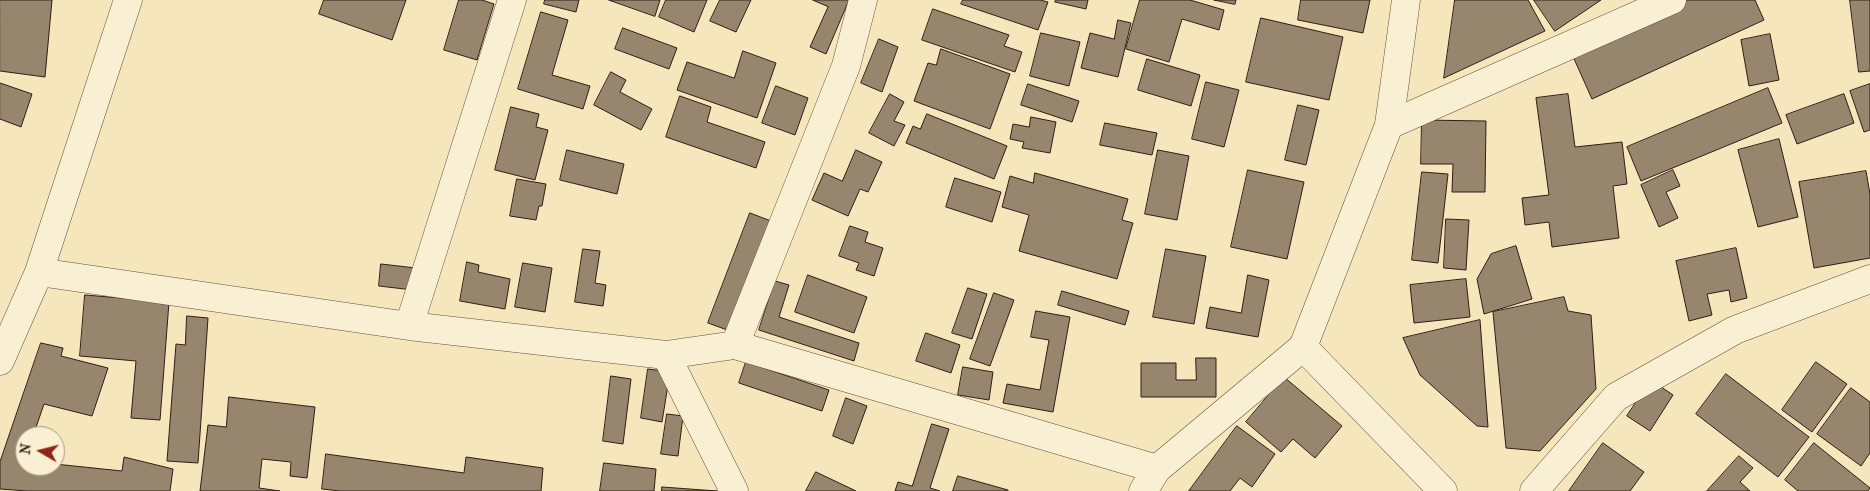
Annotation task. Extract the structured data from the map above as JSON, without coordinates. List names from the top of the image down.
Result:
{
  "north": "left"
}
